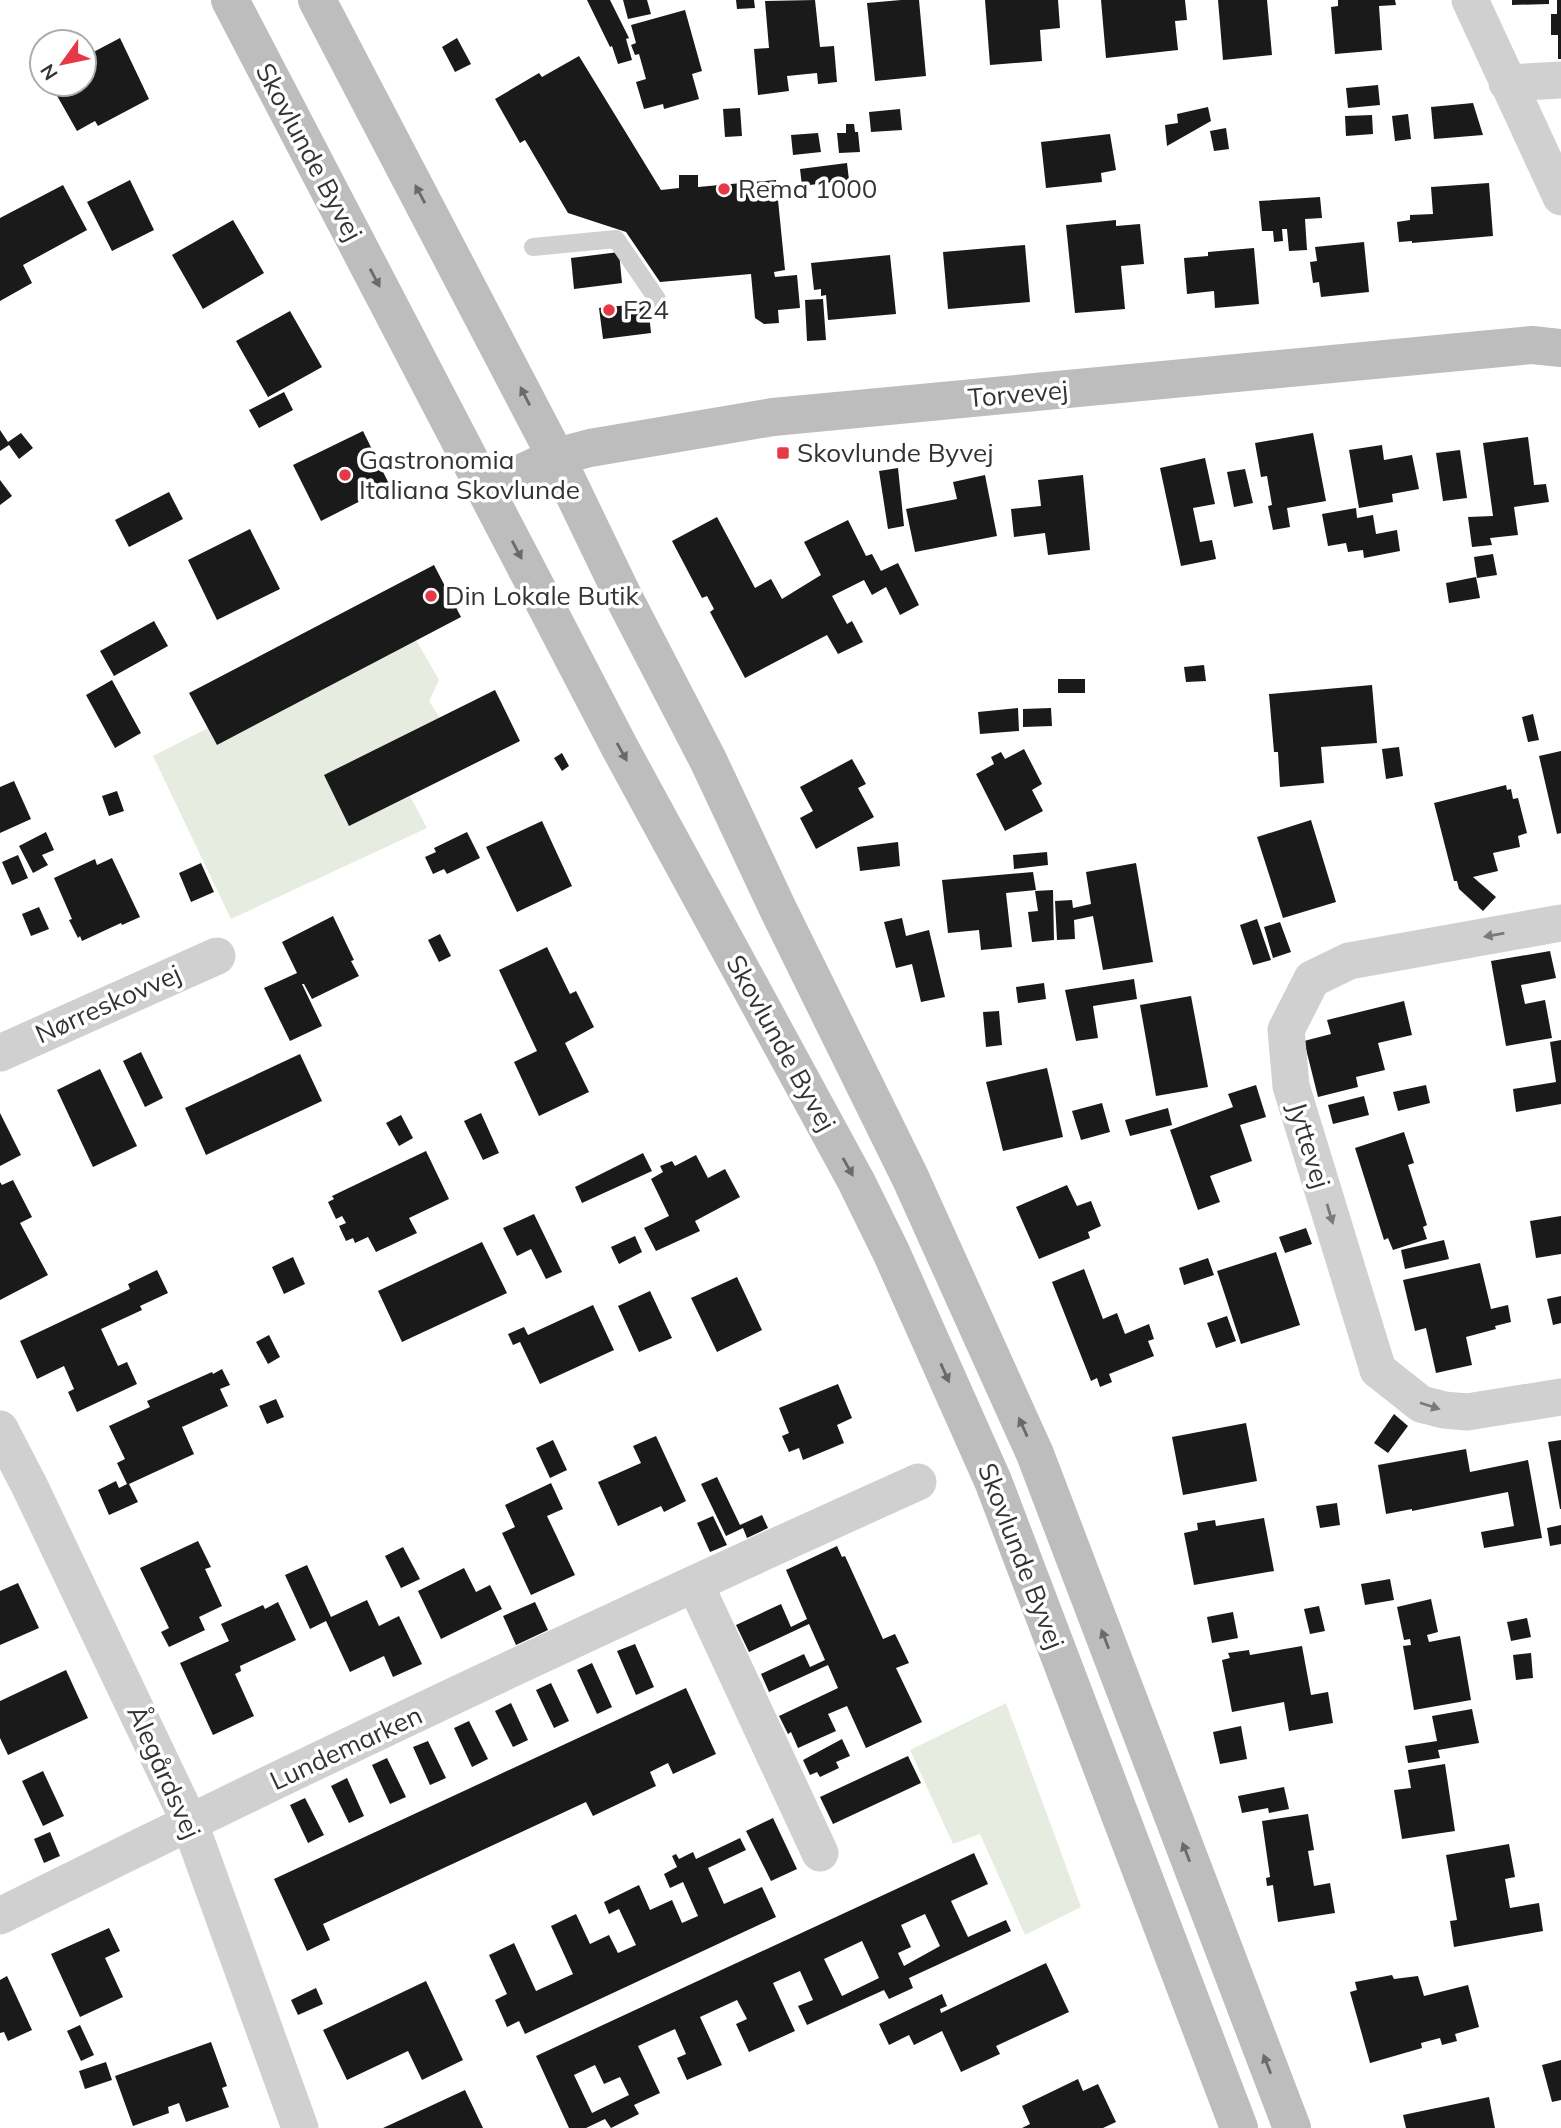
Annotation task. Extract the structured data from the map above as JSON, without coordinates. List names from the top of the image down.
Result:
{
  "streets": {
    "main road": ["Skovlunde Byvej", "Torvevej"],
    "street": [
      "Nørreskovvej",
      "Jyttevej",
      "Lundemarken",
      "Ålegårdsvej"
    ]
  },
  "crossings": [
    ["Skovlunde Byvej", "Torvevej"],
    ["Lundemarken", "Ålegårdsvej"]
  ],
  "places": {
    "other": [
      "Rema 1000",
      "F24",
      "Gastronomia Italiana Skovlunde",
      "Din Lokale Butik"
    ],
    "transit": ["Skovlunde Byvej"]
  },
  "north": "bottom left"
}
